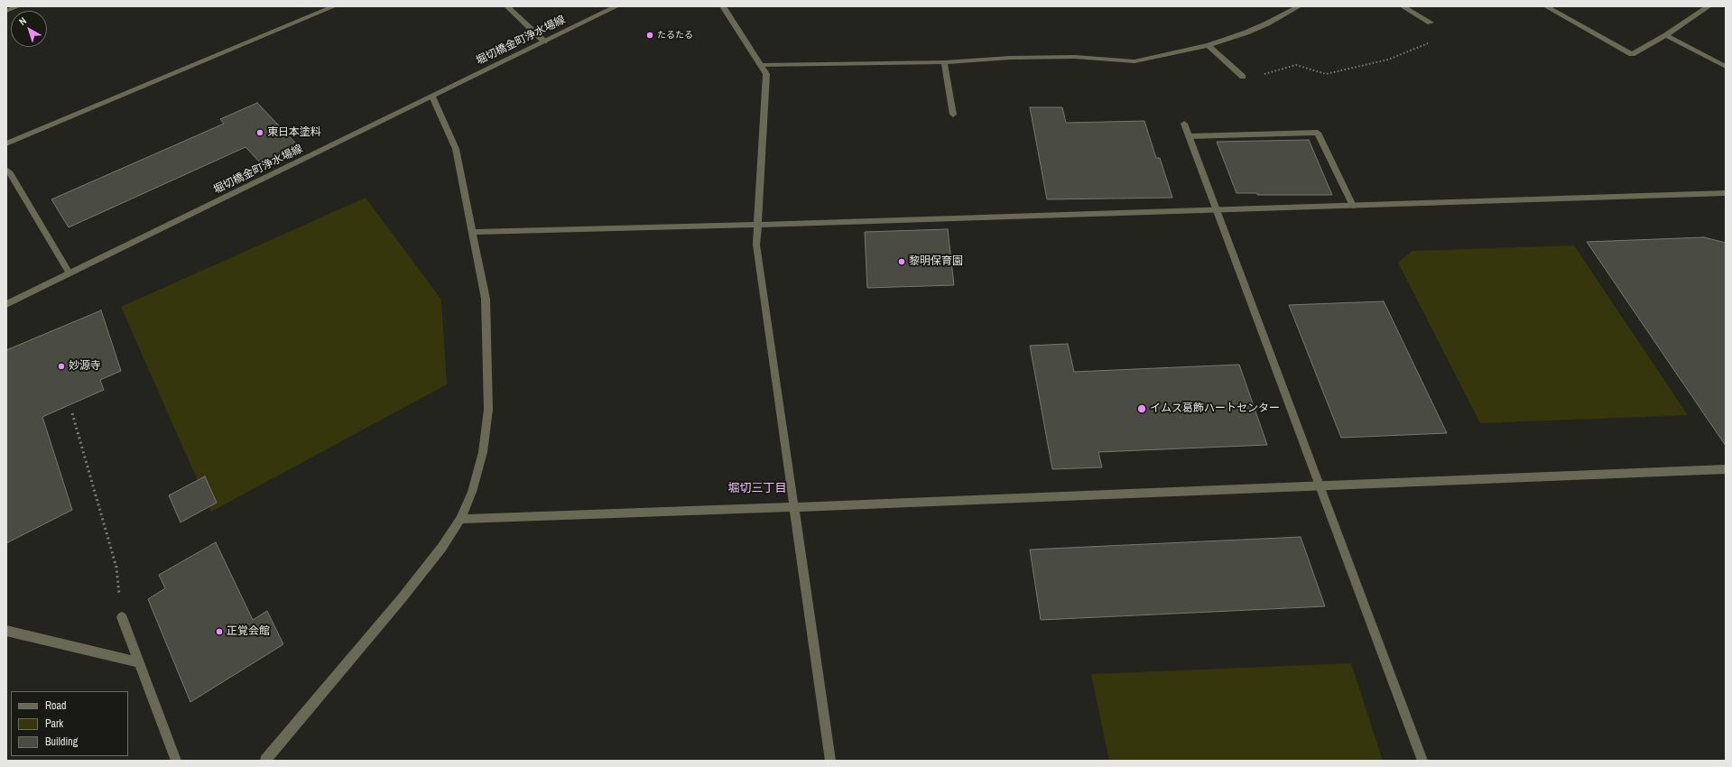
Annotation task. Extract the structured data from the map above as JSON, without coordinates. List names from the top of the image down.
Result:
{
  "streets": {
    "street": ["堀切橋金町浄水場線"]
  },
  "districts": ["堀切三丁目"],
  "places": [
    "たるたる",
    "東日本塗料",
    "黎明保育園",
    "妙源寺",
    "イムス葛飾ハートセンター",
    "正覚会館"
  ],
  "legend": ["Road", "Park", "Building"],
  "north": "top left"
}
